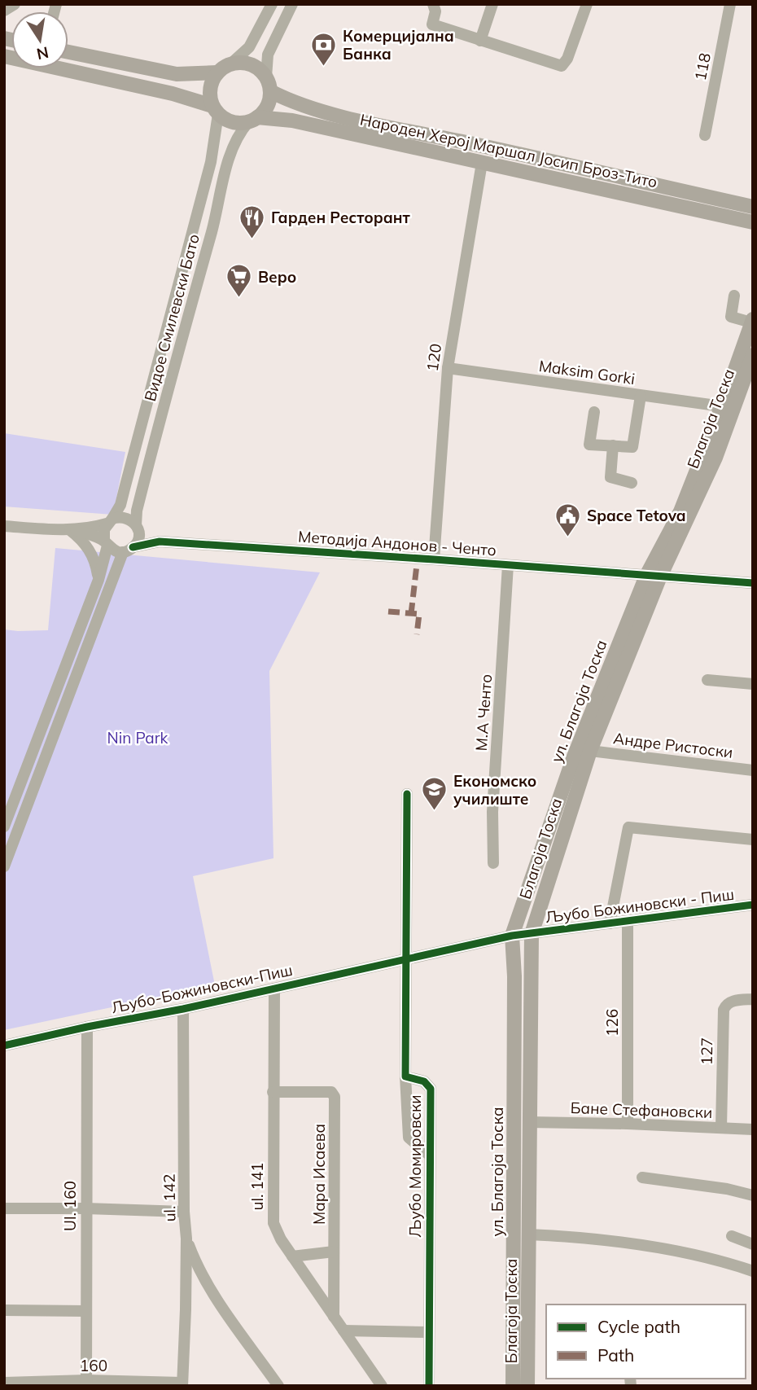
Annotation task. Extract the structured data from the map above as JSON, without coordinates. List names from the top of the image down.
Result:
{
  "streets": {
    "main road": ["Народен Херој Маршал Јосип Броз-Тито", "Благоја Тоска", "ул. Благоја Тоска"],
    "street": [
      "118",
      "Видое Смилевски Бато",
      "120",
      "Maksim Gorki",
      "Методија Андонов - Ченто",
      "М.А Ченто",
      "Андре Ристоски",
      "Љубо Божиновски - Пиш",
      "Љубо-Божиновски-Пиш",
      "126",
      "127",
      "Бане Стефановски",
      "Љубо Момировски",
      "Мара Исаева",
      "ul. 141",
      "ul. 142",
      "Ul. 160",
      "160"
    ]
  },
  "crossings": [
    ["Народен Херој Маршал Јосип Броз-Тито", "Видое Смилевски Бато"],
    ["Народен Херој Маршал Јосип Броз-Тито", "120"],
    ["Видое Смилевски Бато", "Методија Андонов - Ченто"],
    ["120", "Maksim Gorki"],
    ["120", "Методија Андонов - Ченто"],
    ["Maksim Gorki", "ул. Благоја Тоска"],
    ["Благоја Тоска", "Методија Андонов - Ченто"],
    ["Благоја Тоска", "ул. Благоја Тоска"],
    ["Благоја Тоска", "Андре Ристоски"],
    ["Благоја Тоска", "Љубо Божиновски - Пиш"],
    ["Благоја Тоска", "Бане Стефановски"],
    ["Методија Андонов - Ченто", "ул. Благоја Тоска"],
    ["Методија Андонов - Ченто", "М.А Ченто"],
    ["ул. Благоја Тоска", "Љубо Божиновски - Пиш"],
    ["ул. Благоја Тоска", "Љубо-Божиновски-Пиш"],
    ["Љубо Божиновски - Пиш", "Љубо-Божиновски-Пиш"],
    ["Љубо Божиновски - Пиш", "126"],
    ["Љубо-Божиновски-Пиш", "Љубо Момировски"],
    ["Љубо-Божиновски-Пиш", "ul. 141"],
    ["Љубо-Божиновски-Пиш", "ul. 142"],
    ["Љубо-Божиновски-Пиш", "Ul. 160"],
    ["126", "Бане Стефановски"],
    ["127", "Бане Стефановски"],
    ["Мара Исаева", "ul. 141"],
    ["ul. 142", "160"],
    ["Ul. 160", "160"]
  ],
  "parks": ["Nin Park"],
  "places": {
    "bank": ["Комерцијална Банка"],
    "restaurant": ["Гарден Ресторант"],
    "supermarket": ["Веро"],
    "public building": ["Space Tetova"],
    "school or university": ["Економско училиште"]
  },
  "legend": ["Cycle path", "Path"],
  "north": "bottom"
}
